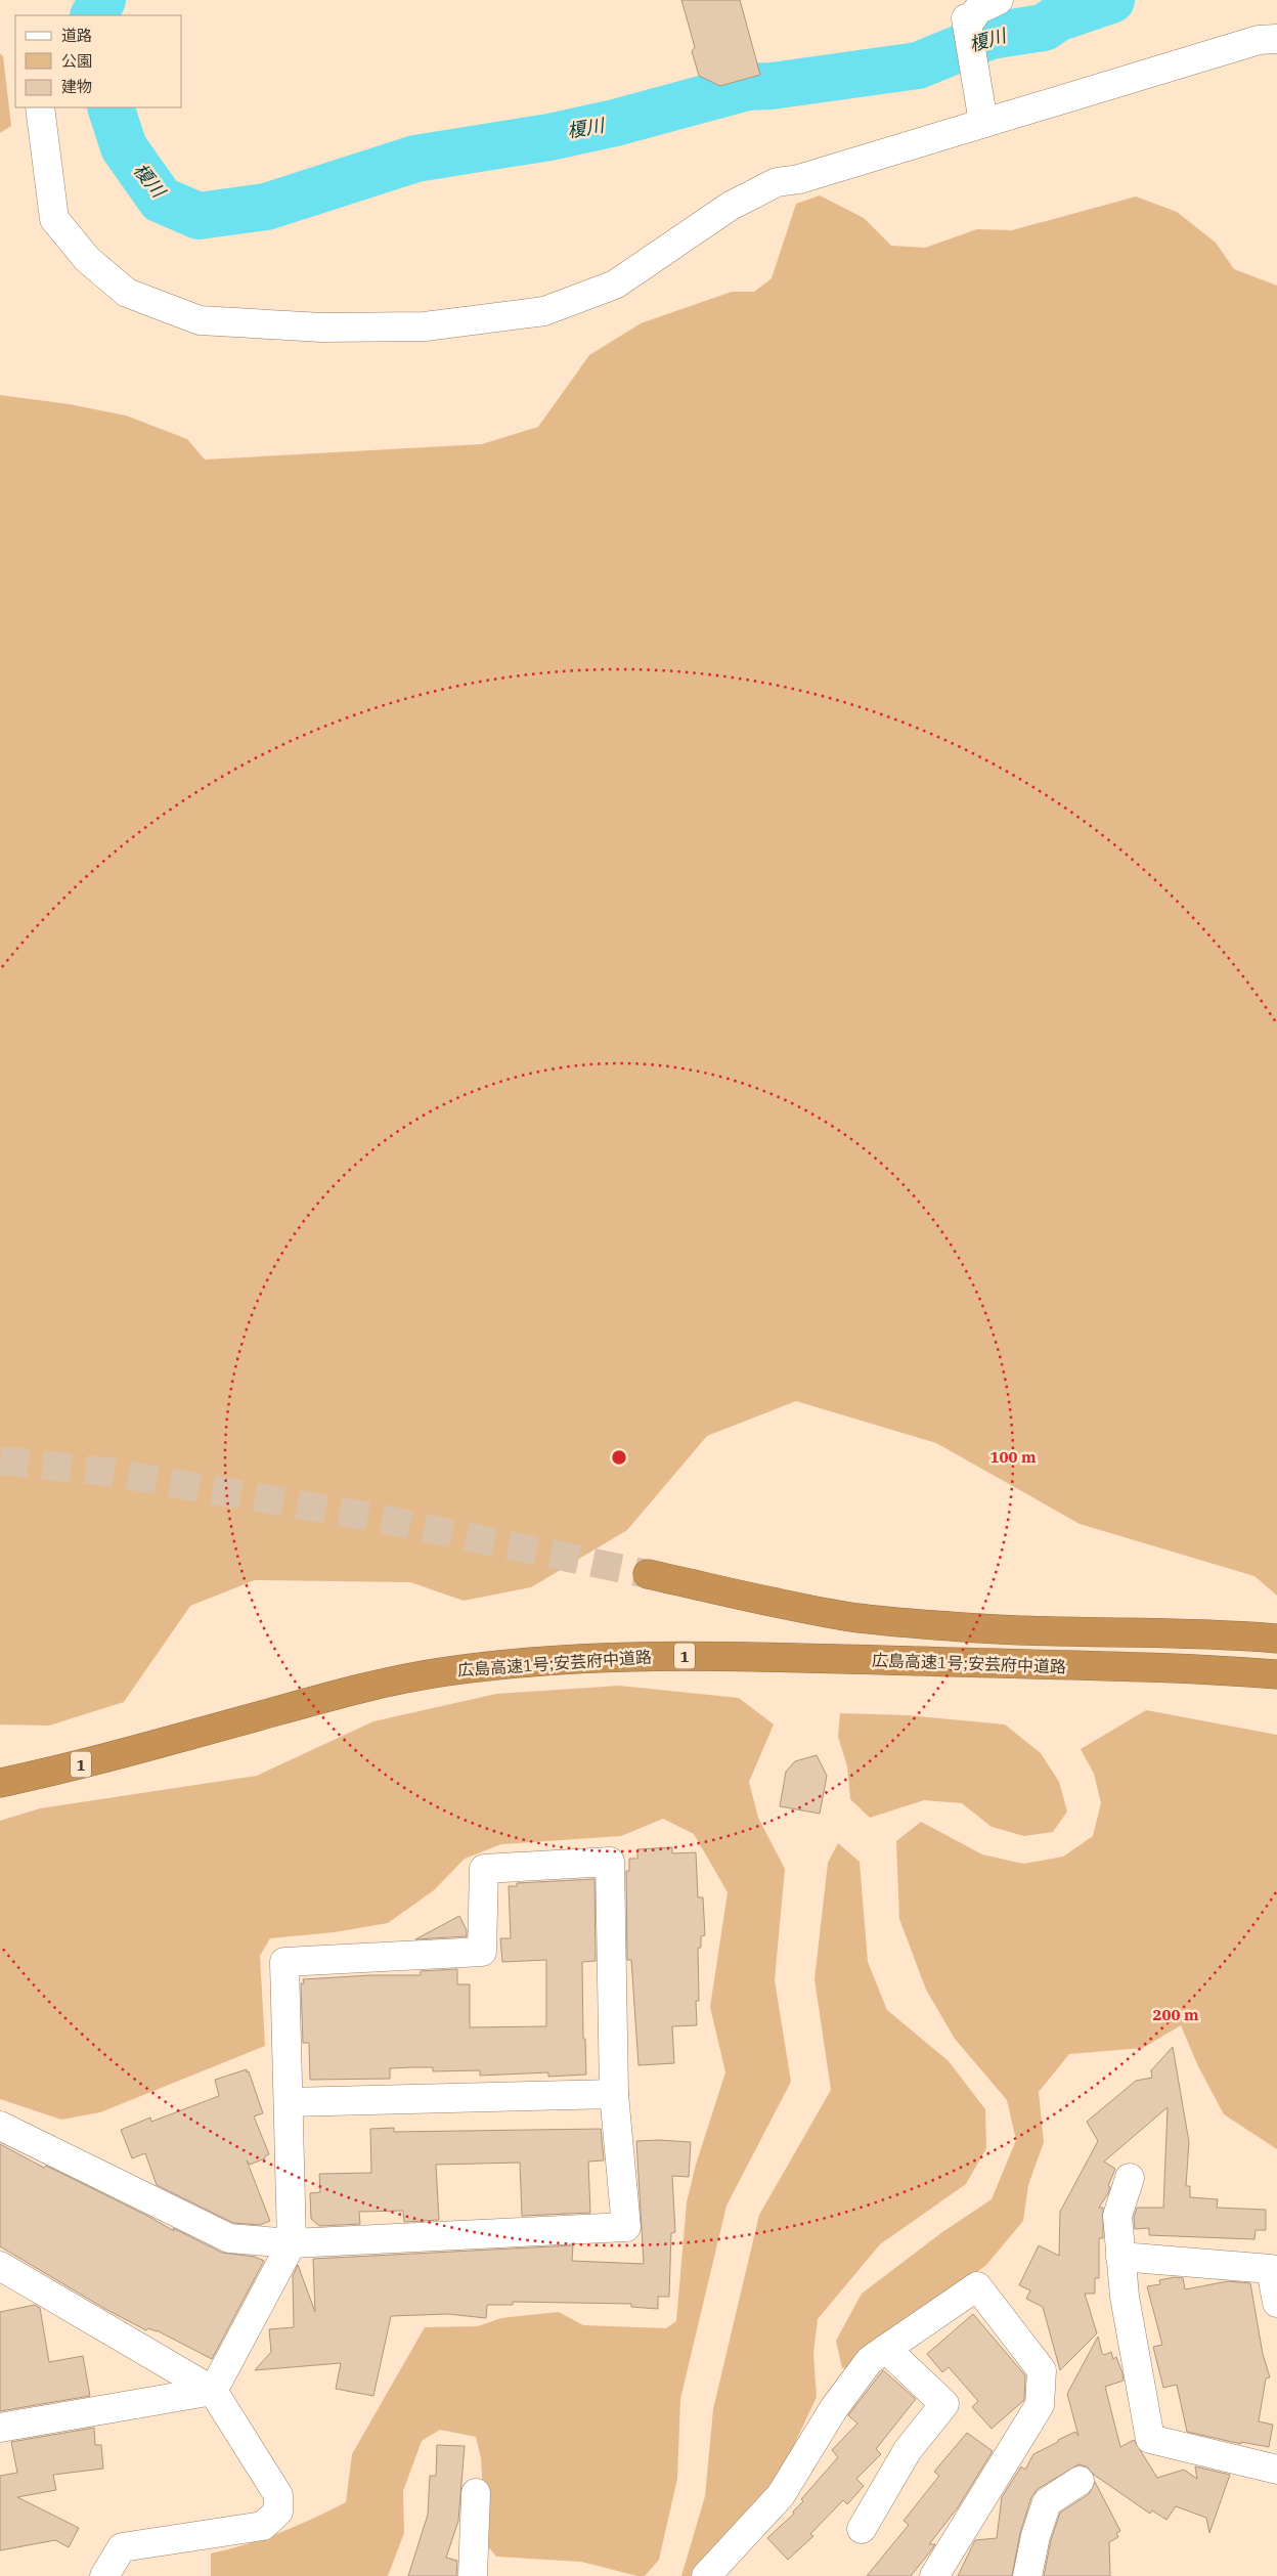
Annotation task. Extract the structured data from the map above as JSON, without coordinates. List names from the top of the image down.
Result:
{
  "streets": {
    "highway": ["1", "広島高速1号;安芸府中道路"]
  },
  "water": ["榎川"],
  "legend": ["道路", "公園", "建物"],
  "rings": ["100 m", "200 m"]
}
